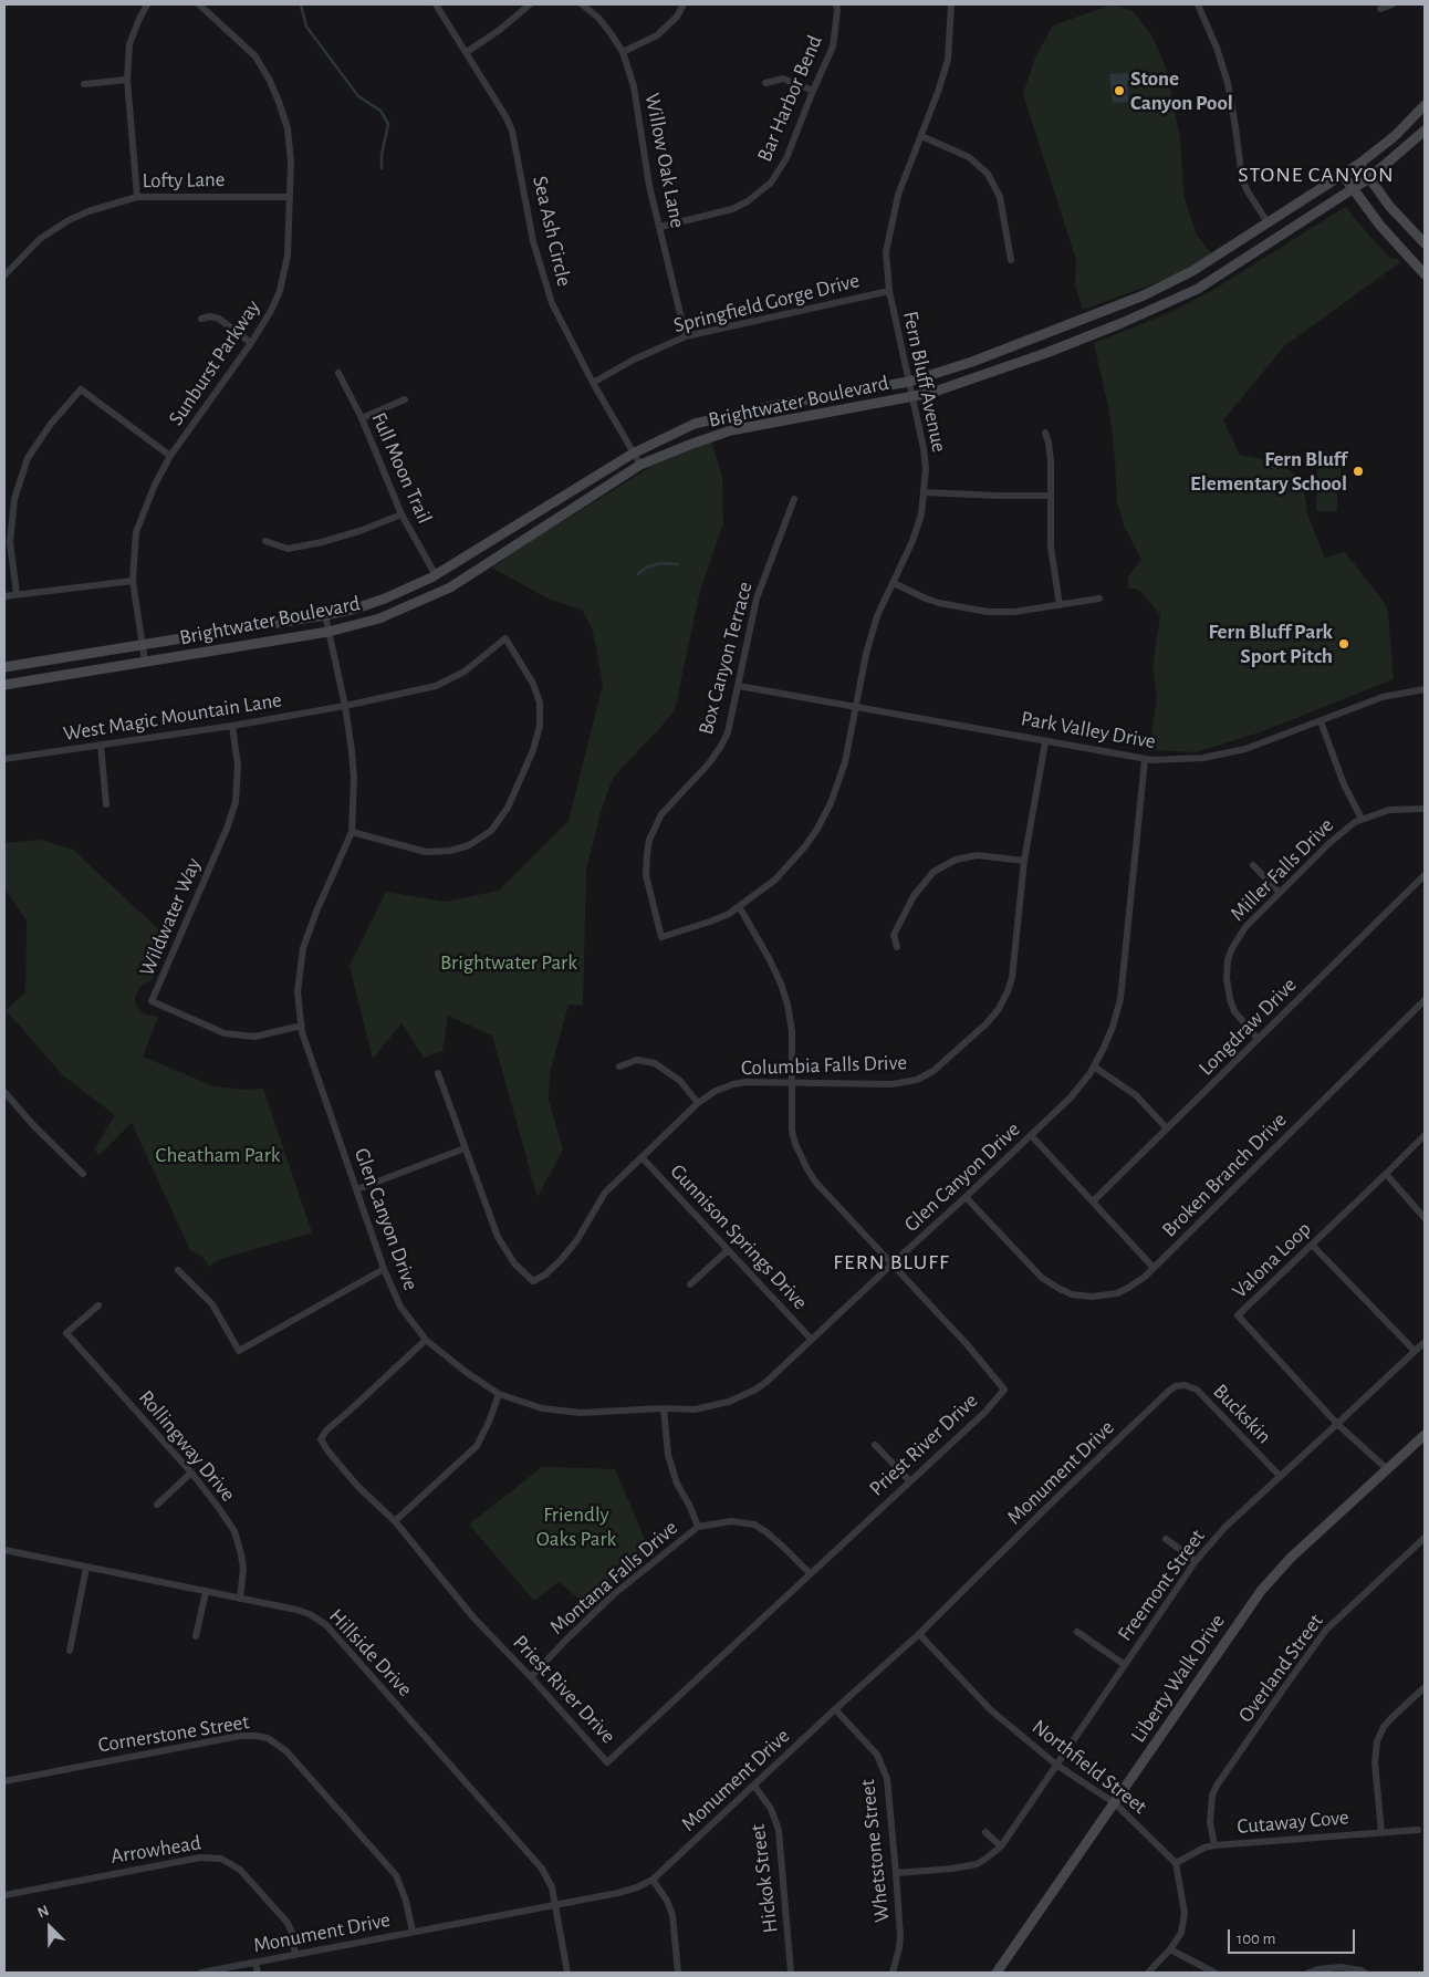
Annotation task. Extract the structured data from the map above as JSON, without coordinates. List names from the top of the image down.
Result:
{
  "streets": {
    "street": [
      "Bar Harbor Bend",
      "Willow Oak Lane",
      "Lofty Lane",
      "Sea Ash Circle",
      "Springfield Gorge Drive",
      "Sunburst Parkway",
      "Fern Bluff Avenue",
      "Brightwater Boulevard",
      "Full Moon Trail",
      "Box Canyon Terrace",
      "West Magic Mountain Lane",
      "Park Valley Drive",
      "Miller Falls Drive",
      "Wildwater Way",
      "Longdraw Drive",
      "Columbia Falls Drive",
      "Broken Branch Drive",
      "Glen Canyon Drive",
      "Gunnison Springs Drive",
      "Valona Loop",
      "Buckskin",
      "Priest River Drive",
      "Rollingway Drive",
      "Monument Drive",
      "Montana Falls Drive",
      "Freemont Street",
      "Hillside Drive",
      "Overland Street",
      "Liberty Walk Drive",
      "Cornerstone Street",
      "Northfield Street",
      "Cutaway Cove",
      "Arrowhead",
      "Whetstone Street",
      "Hickok Street"
    ]
  },
  "crossings": [
    ["Bar Harbor Bend", "Willow Oak Lane"],
    ["Willow Oak Lane", "Springfield Gorge Drive"],
    ["Lofty Lane", "Sunburst Parkway"],
    ["Sea Ash Circle", "Springfield Gorge Drive"],
    ["Sea Ash Circle", "Brightwater Boulevard"],
    ["Springfield Gorge Drive", "Fern Bluff Avenue"],
    ["Sunburst Parkway", "Brightwater Boulevard"],
    ["Fern Bluff Avenue", "Brightwater Boulevard"],
    ["Fern Bluff Avenue", "Box Canyon Terrace"],
    ["Fern Bluff Avenue", "Park Valley Drive"],
    ["Brightwater Boulevard", "Full Moon Trail"],
    ["Brightwater Boulevard", "Glen Canyon Drive"],
    ["Box Canyon Terrace", "Park Valley Drive"],
    ["West Magic Mountain Lane", "Wildwater Way"],
    ["West Magic Mountain Lane", "Glen Canyon Drive"],
    ["Park Valley Drive", "Columbia Falls Drive"],
    ["Park Valley Drive", "Glen Canyon Drive"],
    ["Miller Falls Drive", "Longdraw Drive"],
    ["Wildwater Way", "Glen Canyon Drive"],
    ["Columbia Falls Drive", "Gunnison Springs Drive"],
    ["Broken Branch Drive", "Glen Canyon Drive"],
    ["Glen Canyon Drive", "Gunnison Springs Drive"],
    ["Glen Canyon Drive", "Priest River Drive"],
    ["Valona Loop", "Freemont Street"],
    ["Buckskin", "Monument Drive"],
    ["Buckskin", "Freemont Street"],
    ["Priest River Drive", "Montana Falls Drive"],
    ["Rollingway Drive", "Hillside Drive"],
    ["Monument Drive", "Hillside Drive"],
    ["Monument Drive", "Cornerstone Street"],
    ["Monument Drive", "Northfield Street"],
    ["Monument Drive", "Arrowhead"],
    ["Monument Drive", "Whetstone Street"],
    ["Monument Drive", "Hickok Street"],
    ["Freemont Street", "Northfield Street"],
    ["Freemont Street", "Whetstone Street"],
    ["Overland Street", "Cutaway Cove"],
    ["Liberty Walk Drive", "Northfield Street"],
    ["Northfield Street", "Cutaway Cove"]
  ],
  "districts": ["STONE CANYON", "FERN BLUFF"],
  "parks": ["Brightwater Park", "Cheatham Park", "Friendly Oaks Park"],
  "places": ["Stone Canyon Pool", "Fern Bluff Elementary School", "Fern Bluff Park Sport Pitch"],
  "scale_bar": "100 m",
  "north": "top left"
}
